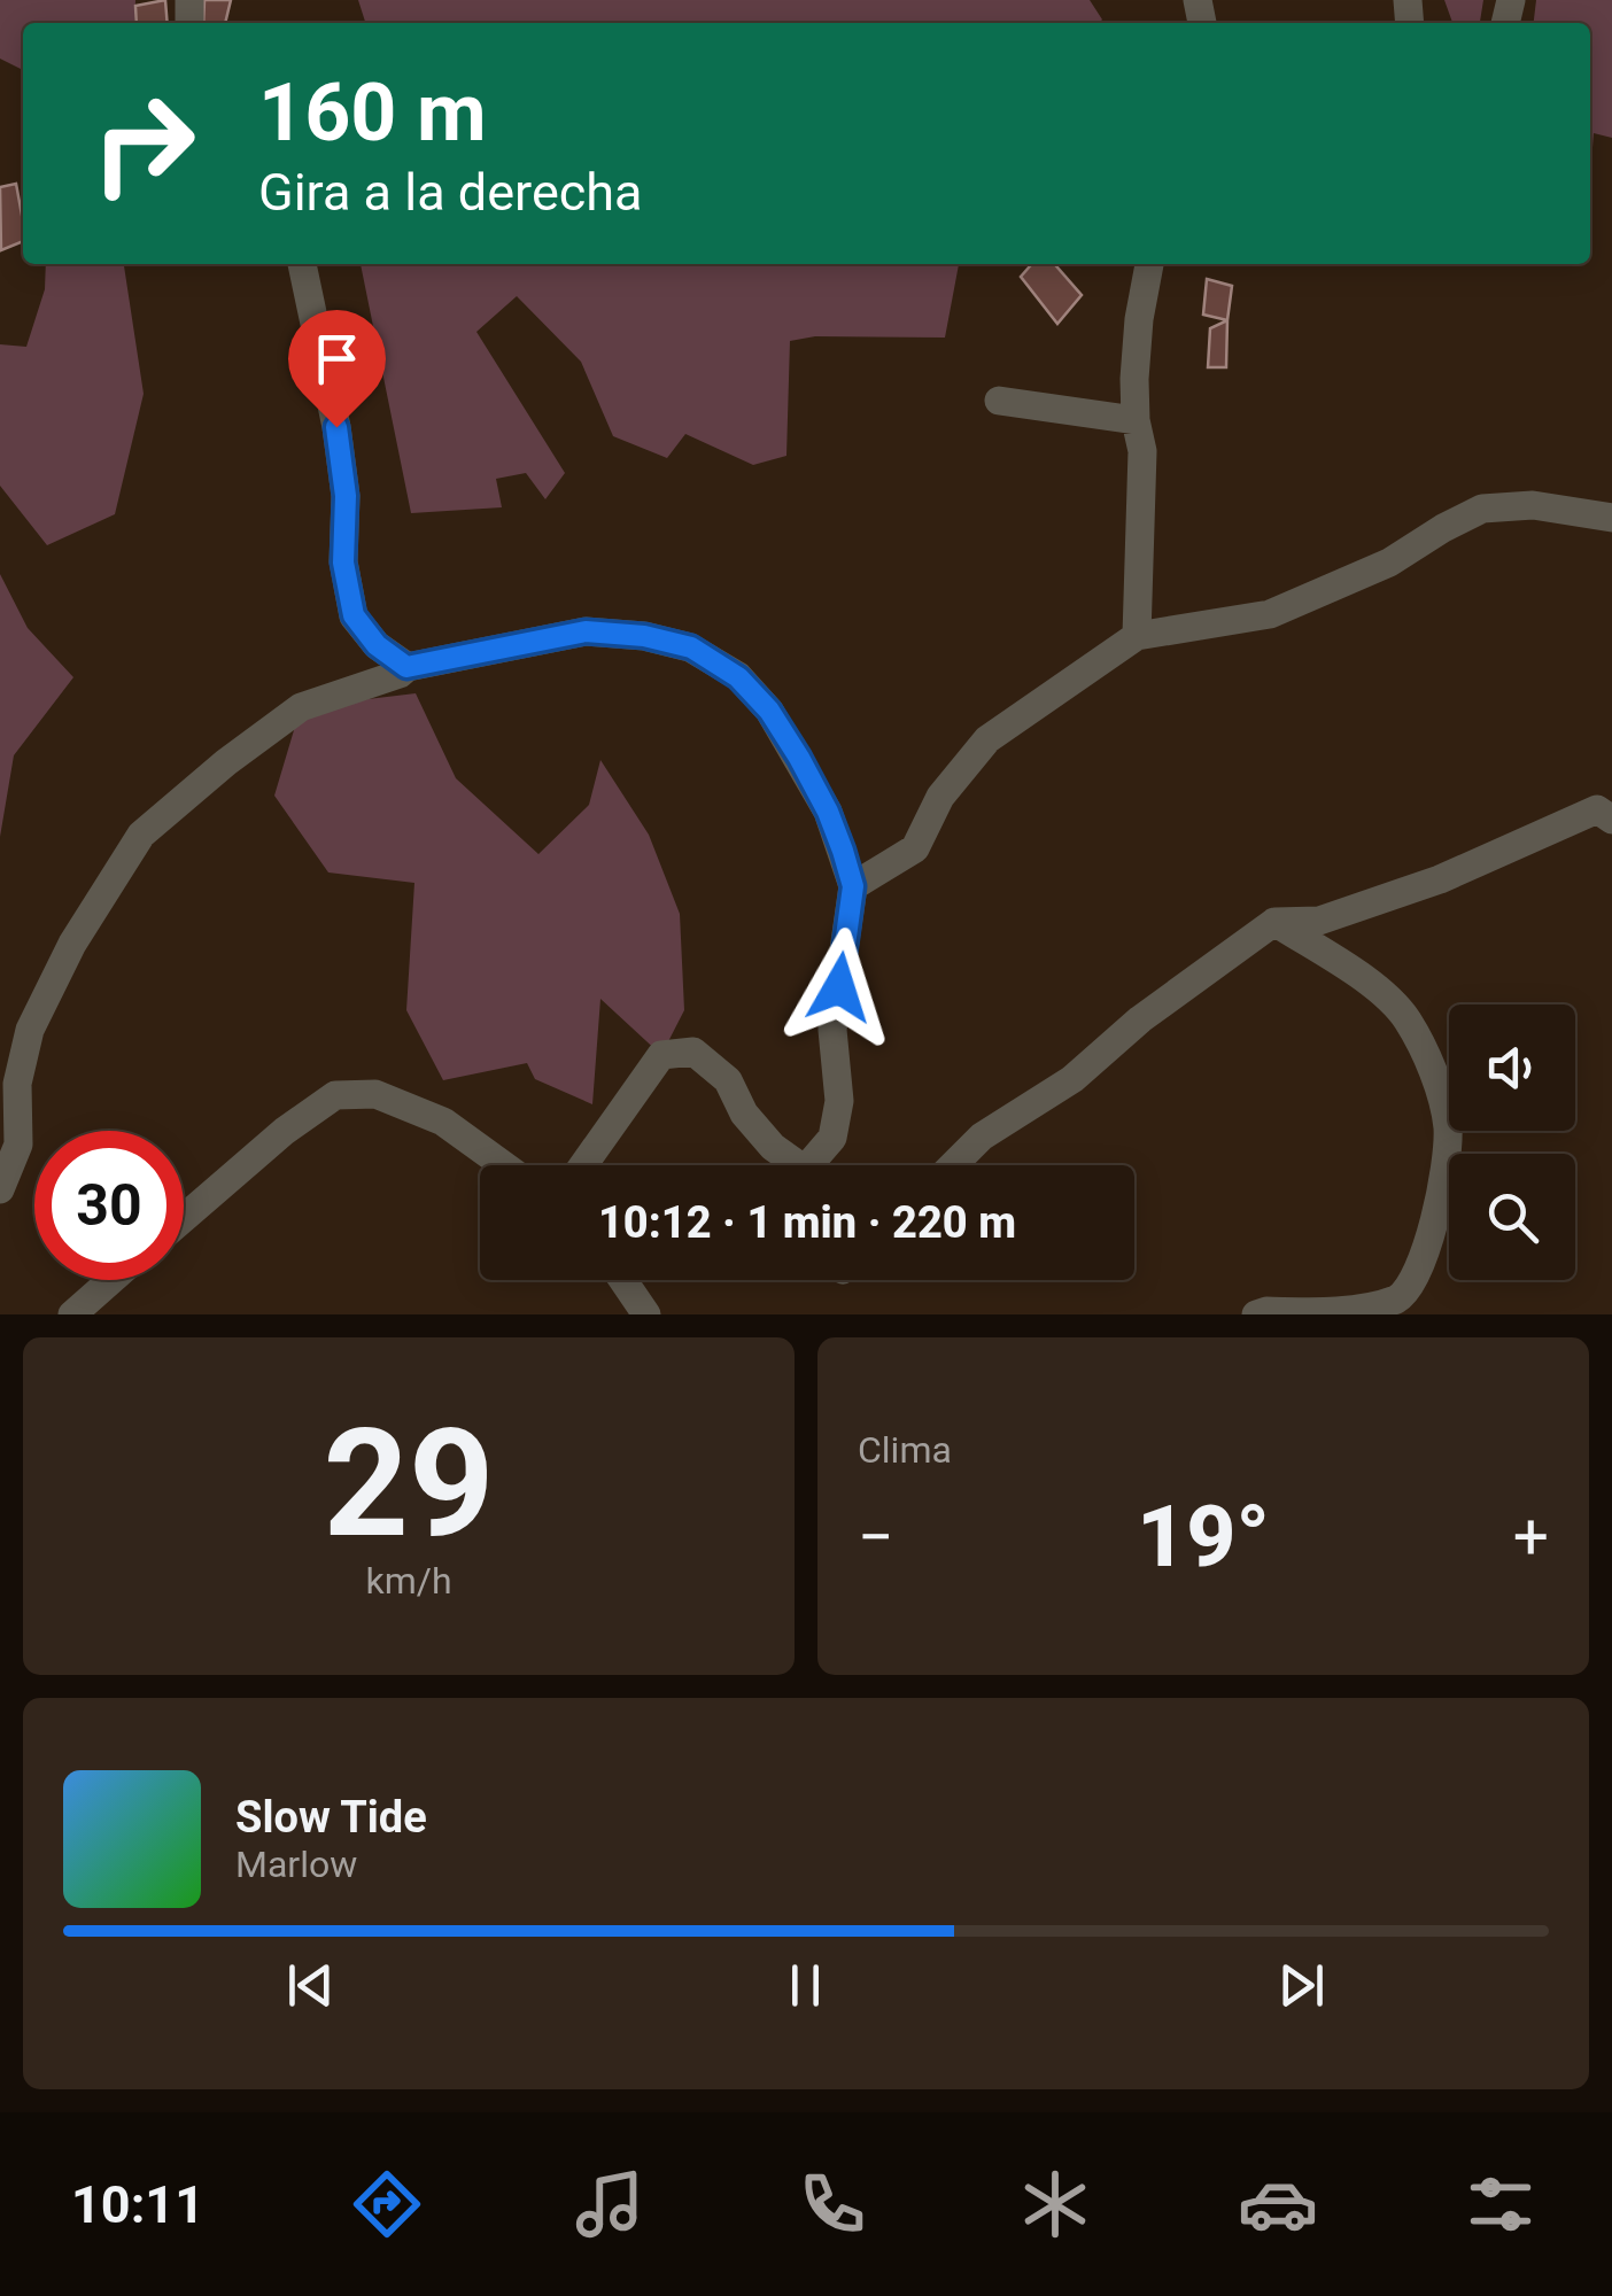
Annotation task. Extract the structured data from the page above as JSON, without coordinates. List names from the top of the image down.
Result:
{
  "page": {
    "turn": ["160 m", "Gira a la derecha"],
    "limit": "30",
    "trip": "10:12 · 1 min · 220 m",
    "tile": [
      ["29", "km/h"],
      "Clima"
    ],
    "heat": ["−", "19°", "+"],
    "song": ["Slow Tide", "Marlow"],
    "tabs": "10:11"
  }
}
